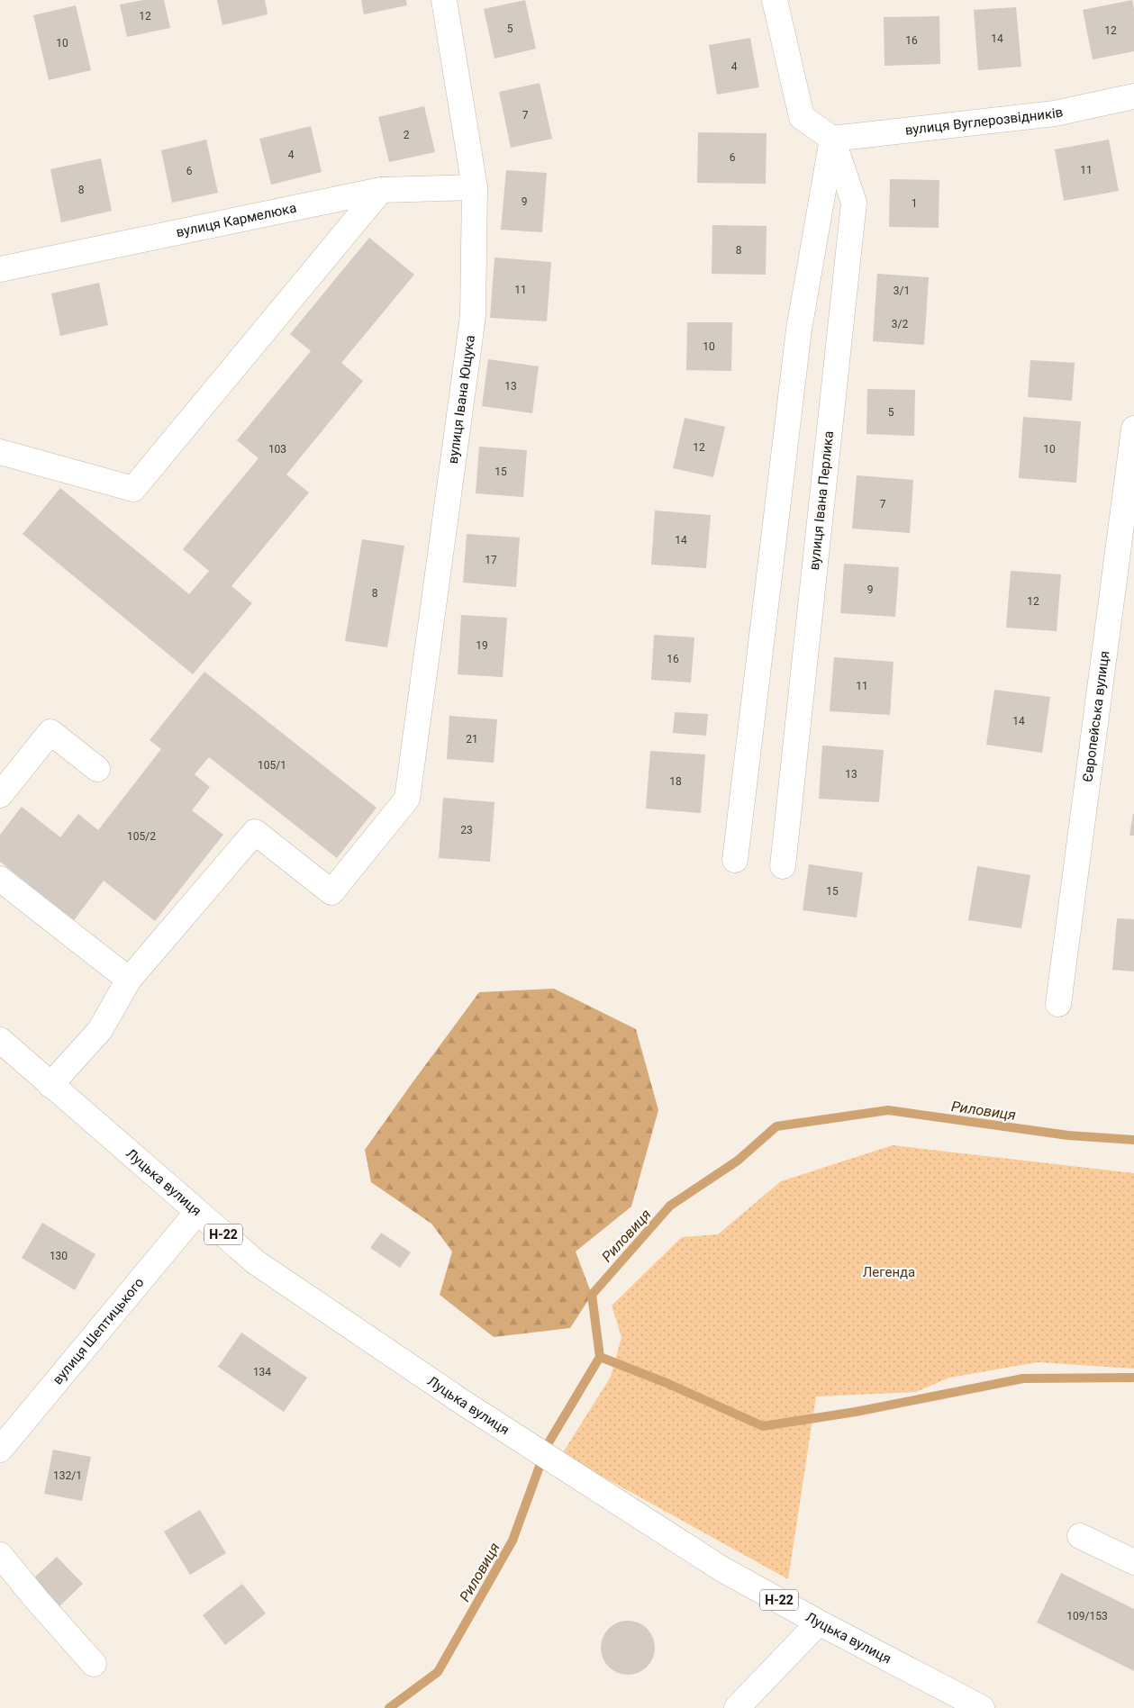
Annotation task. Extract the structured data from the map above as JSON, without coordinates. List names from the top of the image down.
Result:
{
  "streets": {
    "street": [
      "вулиця Вуглерозвідників",
      "вулиця Кармелюка",
      "вулиця Івана Ющука",
      "вулиця Івана Перлика",
      "Європейська вулиця",
      "Луцька вулиця",
      "Н-22",
      "вулиця Шептицького"
    ]
  },
  "crossings": [
    ["вулиця Вуглерозвідників", "вулиця Івана Перлика"],
    ["вулиця Кармелюка", "вулиця Івана Ющука"],
    ["Луцька вулиця", "вулиця Шептицького"]
  ],
  "water": ["Риловиця"],
  "parks": ["Легенда"],
  "house_numbers": [
    "12",
    "5",
    "12",
    "14",
    "16",
    "10",
    "4",
    "7",
    "2",
    "4",
    "6",
    "11",
    "6",
    "8",
    "9",
    "1",
    "8",
    "11",
    "3/1",
    "3/2",
    "10",
    "13",
    "5",
    "12",
    "103",
    "10",
    "15",
    "7",
    "14",
    "17",
    "9",
    "8",
    "12",
    "19",
    "16",
    "11",
    "14",
    "21",
    "105/1",
    "13",
    "18",
    "23",
    "105/2",
    "15",
    "130",
    "134",
    "132/1",
    "109/153"
  ]
}
